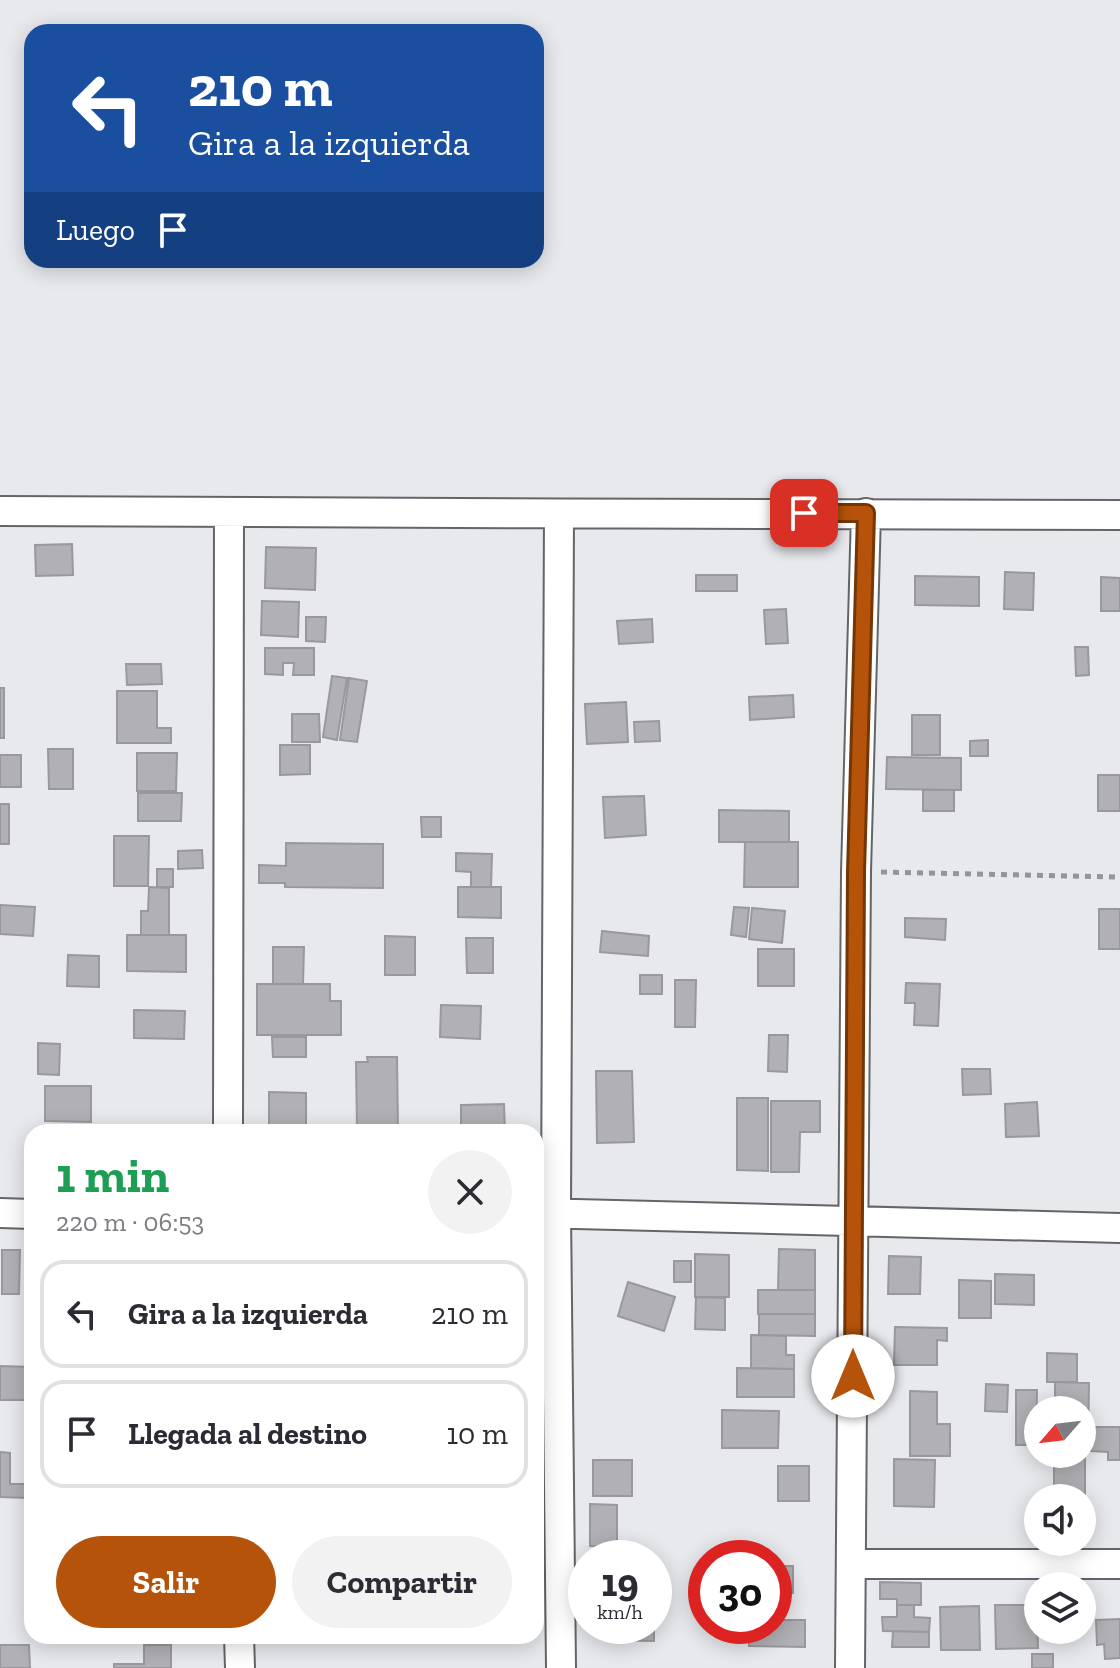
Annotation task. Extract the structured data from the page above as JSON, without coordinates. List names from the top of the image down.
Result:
{
  "north": "bottom left",
  "page": {
    "turn": ["210 m", "Gira a la izquierda"],
    "then": "Luego",
    "heading": ["1 min", "220 m · 06:53"],
    "list": [
      {
        "name": "Gira a la izquierda",
        "value": "210 m"
      },
      {
        "name": "Llegada al destino",
        "value": "10 m"
      }
    ],
    "buttons": ["Salir", "Compartir"],
    "speed": "19 km/h",
    "limit": "30"
  }
}
